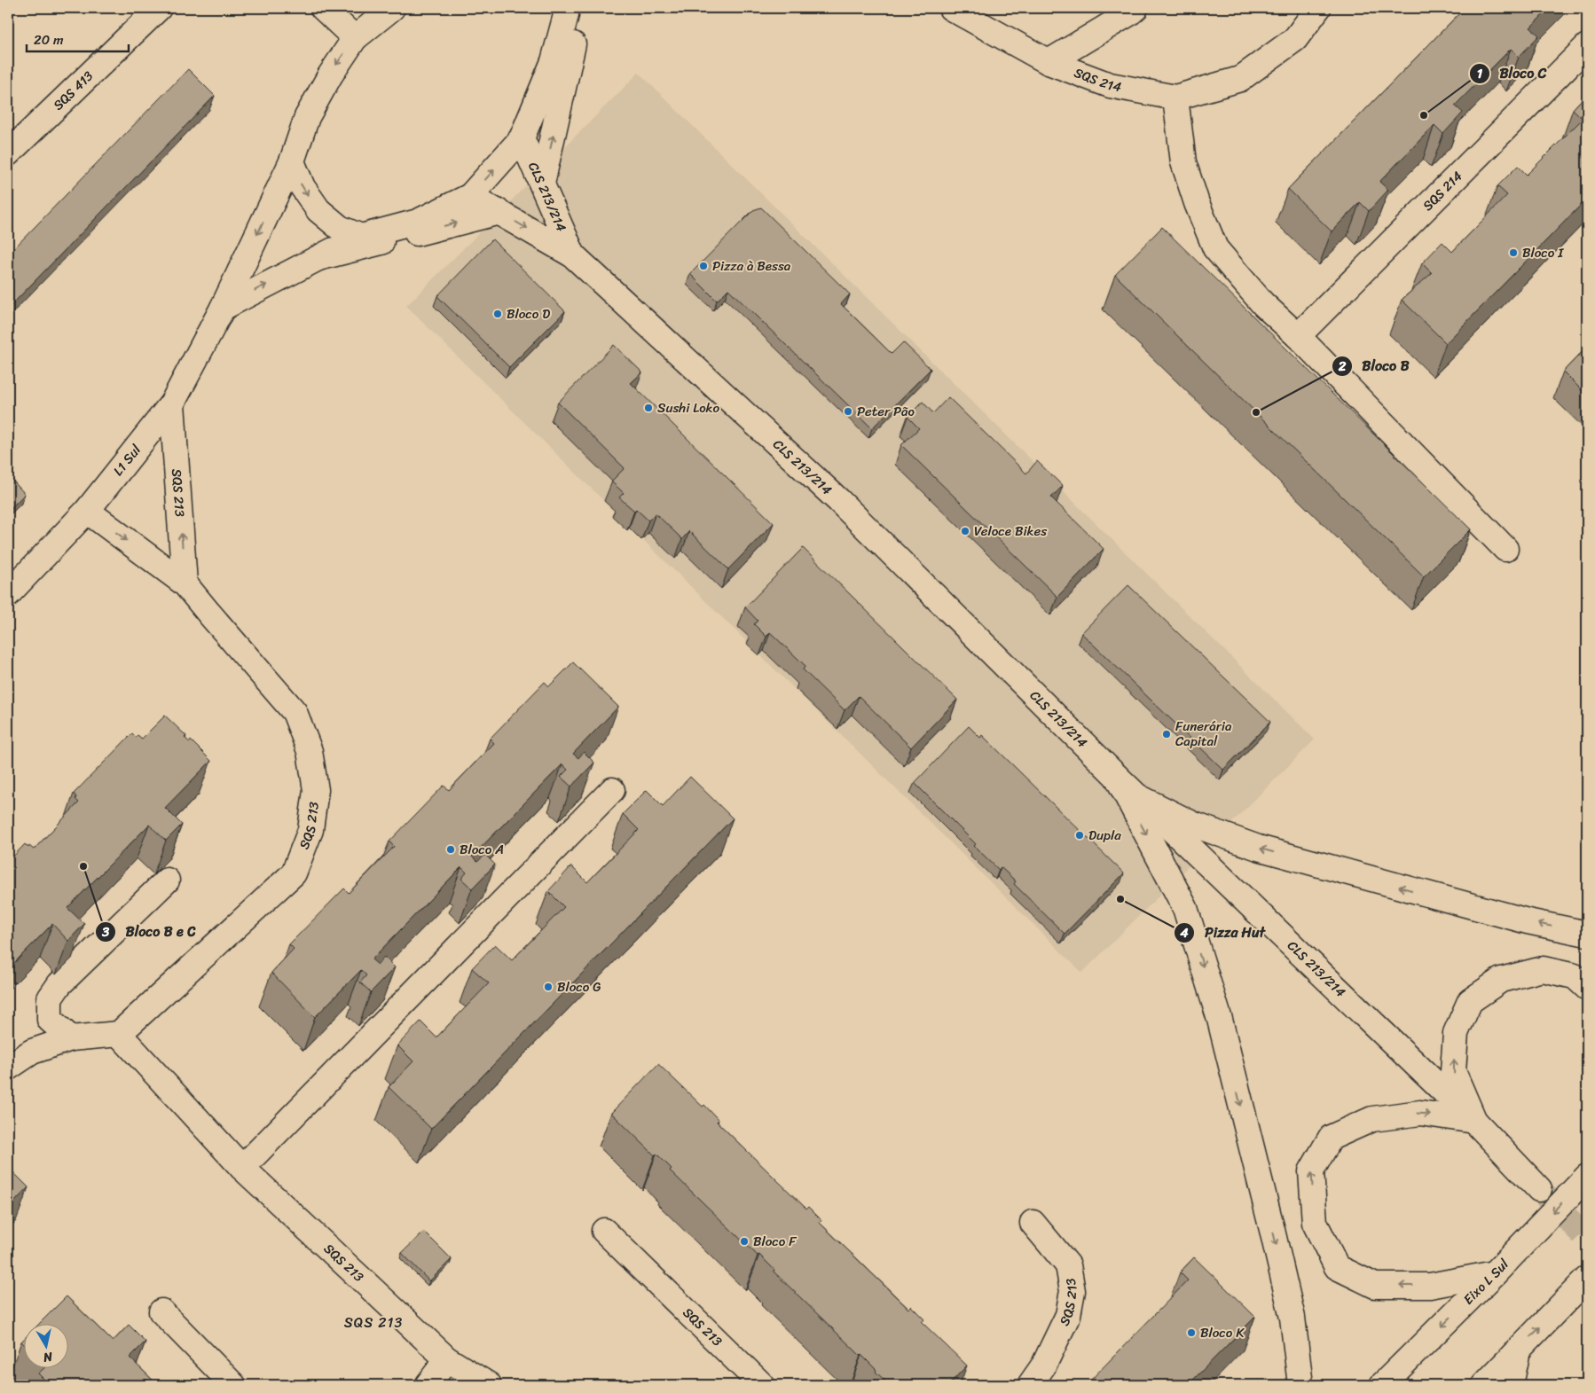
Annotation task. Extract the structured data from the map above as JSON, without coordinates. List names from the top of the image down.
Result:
{
  "streets": {
    "street": [
      "SQS 214",
      "SQS 413",
      "CLS 213/214",
      "L1 Sul",
      "SQS 213",
      "Eixo L Sul"
    ]
  },
  "crossings": [
    ["L1 Sul", "SQS 213"]
  ],
  "one_way": ["L1 Sul"],
  "districts": ["SQS 213"],
  "places": [
    "Bloco C",
    "Bloco I",
    "Pizza à Bessa",
    "Bloco D",
    "Sushi Loko",
    "Peter Pão",
    "Bloco B",
    "Veloce Bikes",
    "Funerária Capital",
    "Dupla",
    "Bloco A",
    "Bloco B e C",
    "Pizza Hut",
    "Bloco G",
    "Bloco F",
    "Bloco K"
  ],
  "scale_bar": "20 m",
  "north": "bottom"
}
